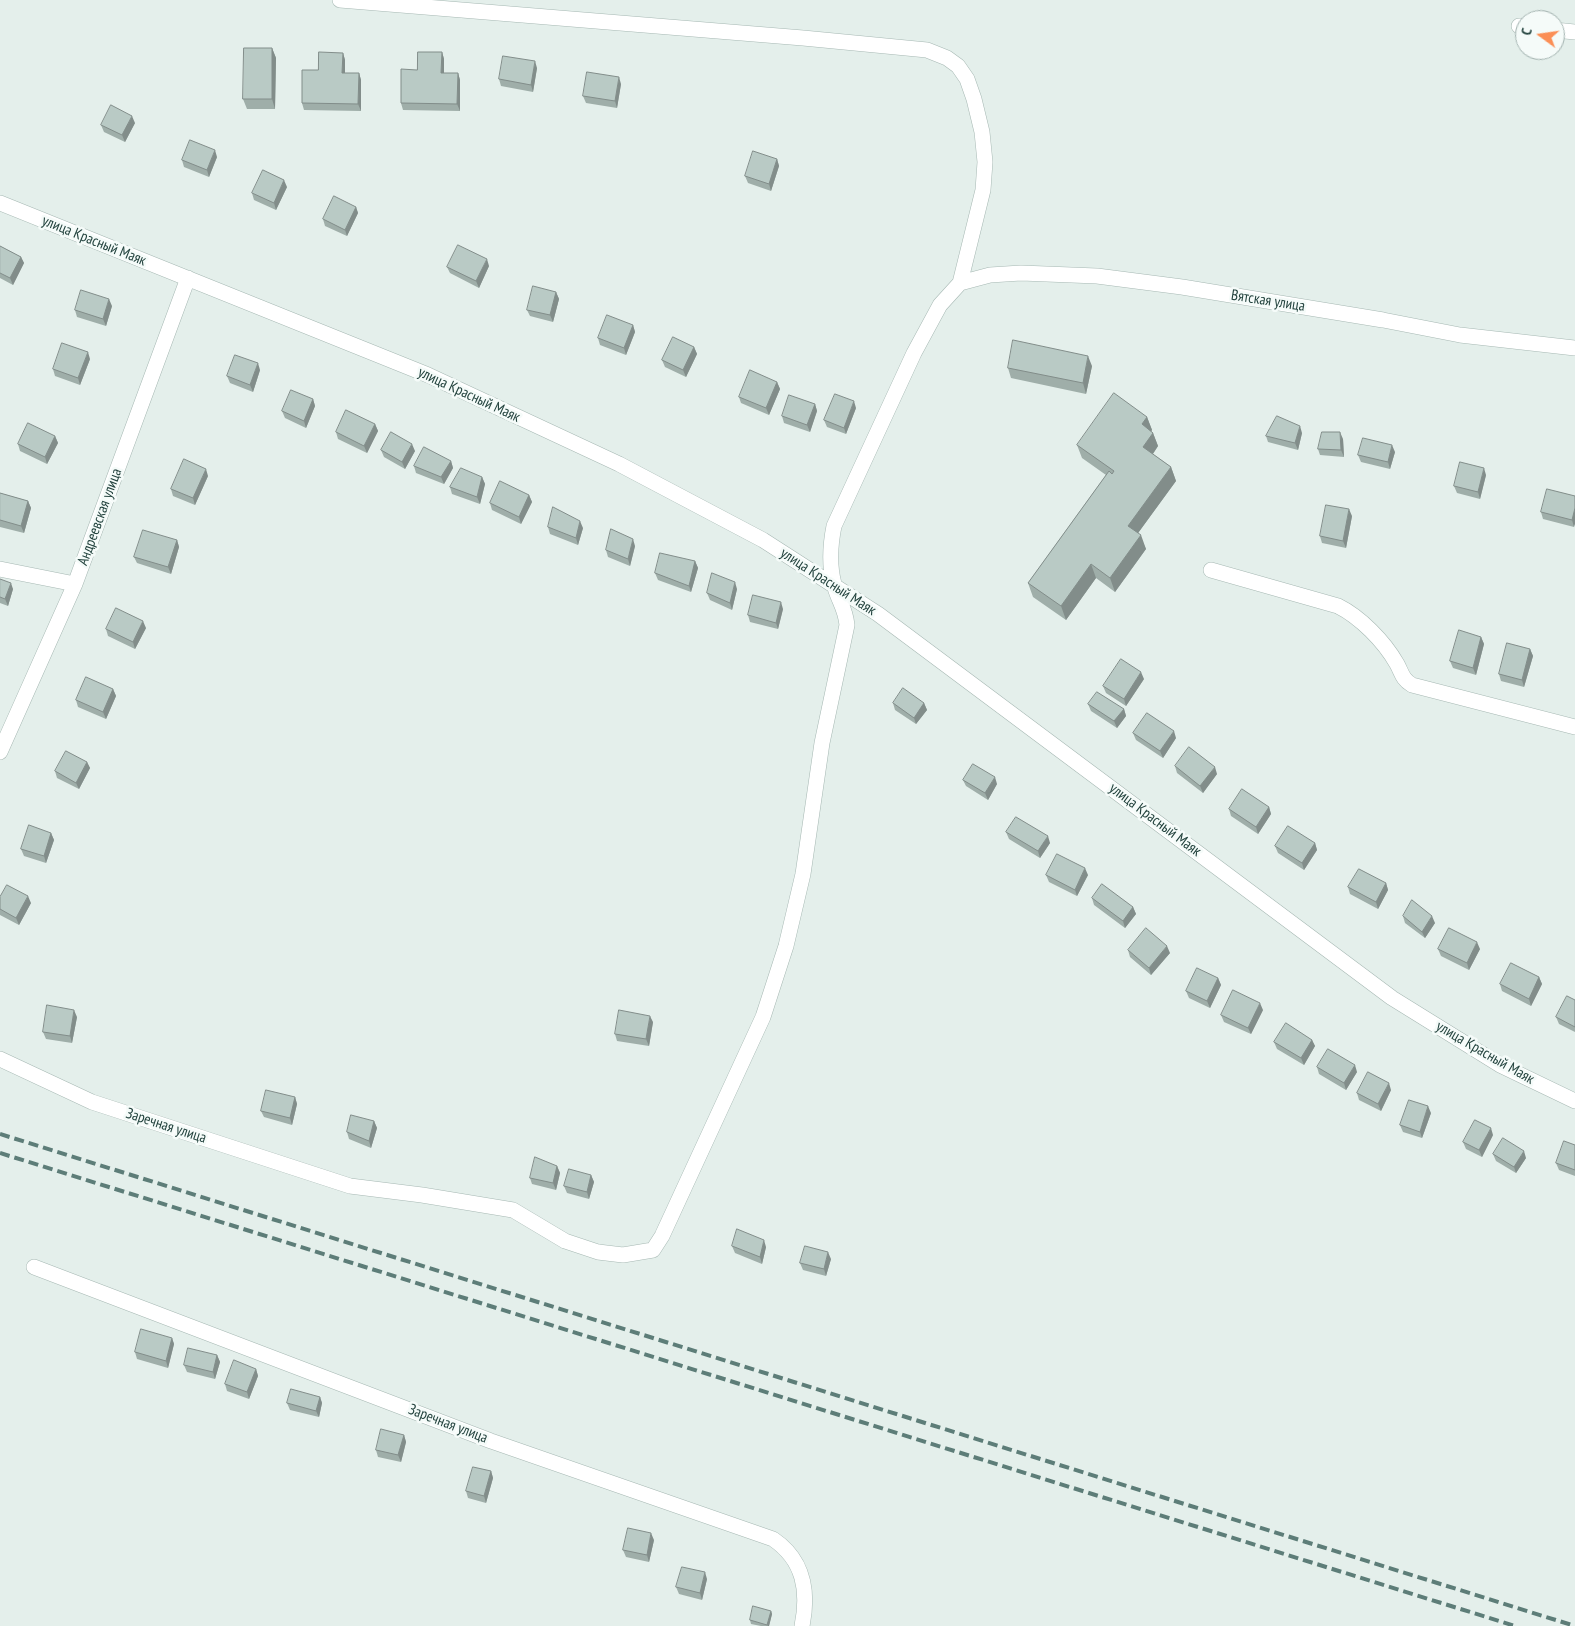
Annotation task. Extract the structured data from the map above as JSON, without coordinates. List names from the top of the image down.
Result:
{
  "streets": {
    "street": [
      "улица Красный Маяк",
      "Вятская улица",
      "Андреевская улица",
      "Заречная улица"
    ]
  },
  "crossings": [
    ["улица Красный Маяк", "Андреевская улица"],
    ["улица Красный Маяк", "Заречная улица"]
  ],
  "north": "left"
}
